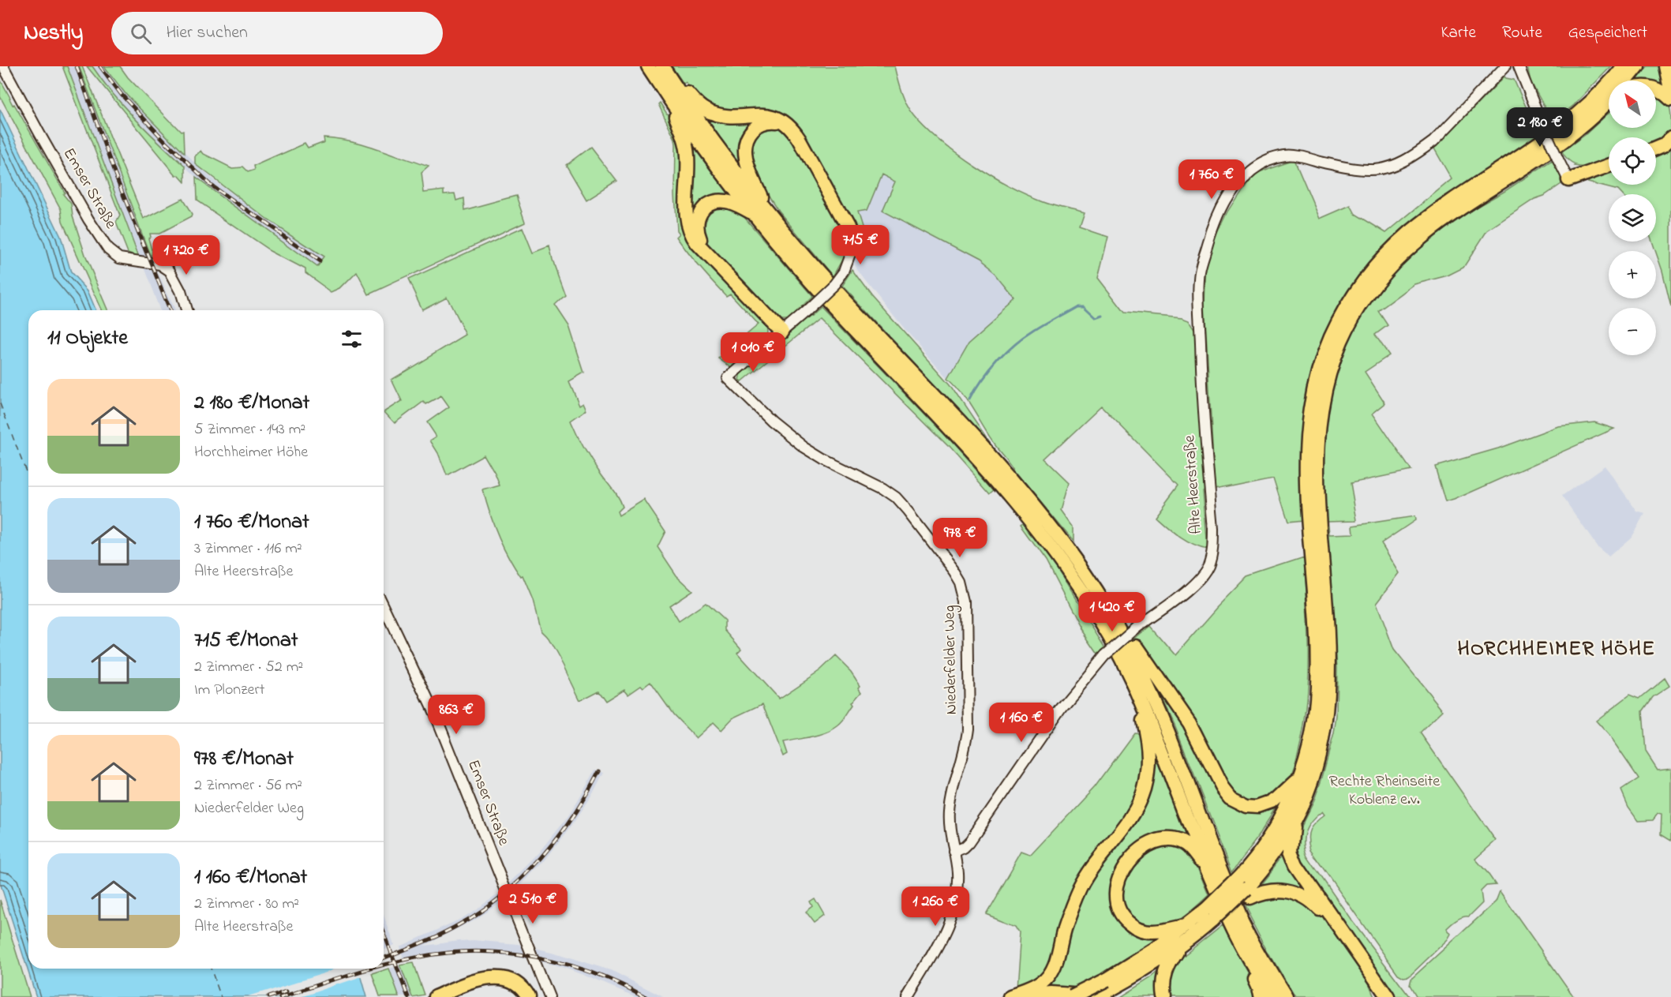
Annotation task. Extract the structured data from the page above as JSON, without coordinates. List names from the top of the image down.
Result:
{
  "streets": {
    "street": ["Emser Straße", "Alte Heerstraße", "Niederfelder Weg"]
  },
  "crossings": [
    ["Alte Heerstraße", "Niederfelder Weg"]
  ],
  "districts": ["HORCHHEIMER HÖHE"],
  "parks": ["Rechte Rheinseite Koblenz e.v."],
  "north": "top left",
  "page": {
    "header": "Nestly",
    "search": "Hier suchen",
    "nav": ["Karte", "Route", "Gespeichert"],
    "map_buttons": ["+", "−"],
    "price": [
      "2 180 €",
      "1 760 €",
      "715 €",
      "1 720 €",
      "1 010 €",
      "978 €",
      "1 420 €",
      "863 €",
      "1 160 €",
      "2 510 €",
      "1 260 €"
    ],
    "heading": "11 Objekte",
    "list": [
      {
        "name": "2 180 €/Monat",
        "note": "5 Zimmer · 143 m² · Horchheimer Höhe"
      },
      {
        "name": "1 760 €/Monat",
        "note": "3 Zimmer · 116 m² · Alte Heerstraße"
      },
      {
        "name": "715 €/Monat",
        "note": "2 Zimmer · 52 m² · Im Plonzert"
      },
      {
        "name": "978 €/Monat",
        "note": "2 Zimmer · 56 m² · Niederfelder Weg"
      },
      {
        "name": "1 160 €/Monat",
        "note": "2 Zimmer · 80 m² · Alte Heerstraße"
      }
    ]
  }
}
